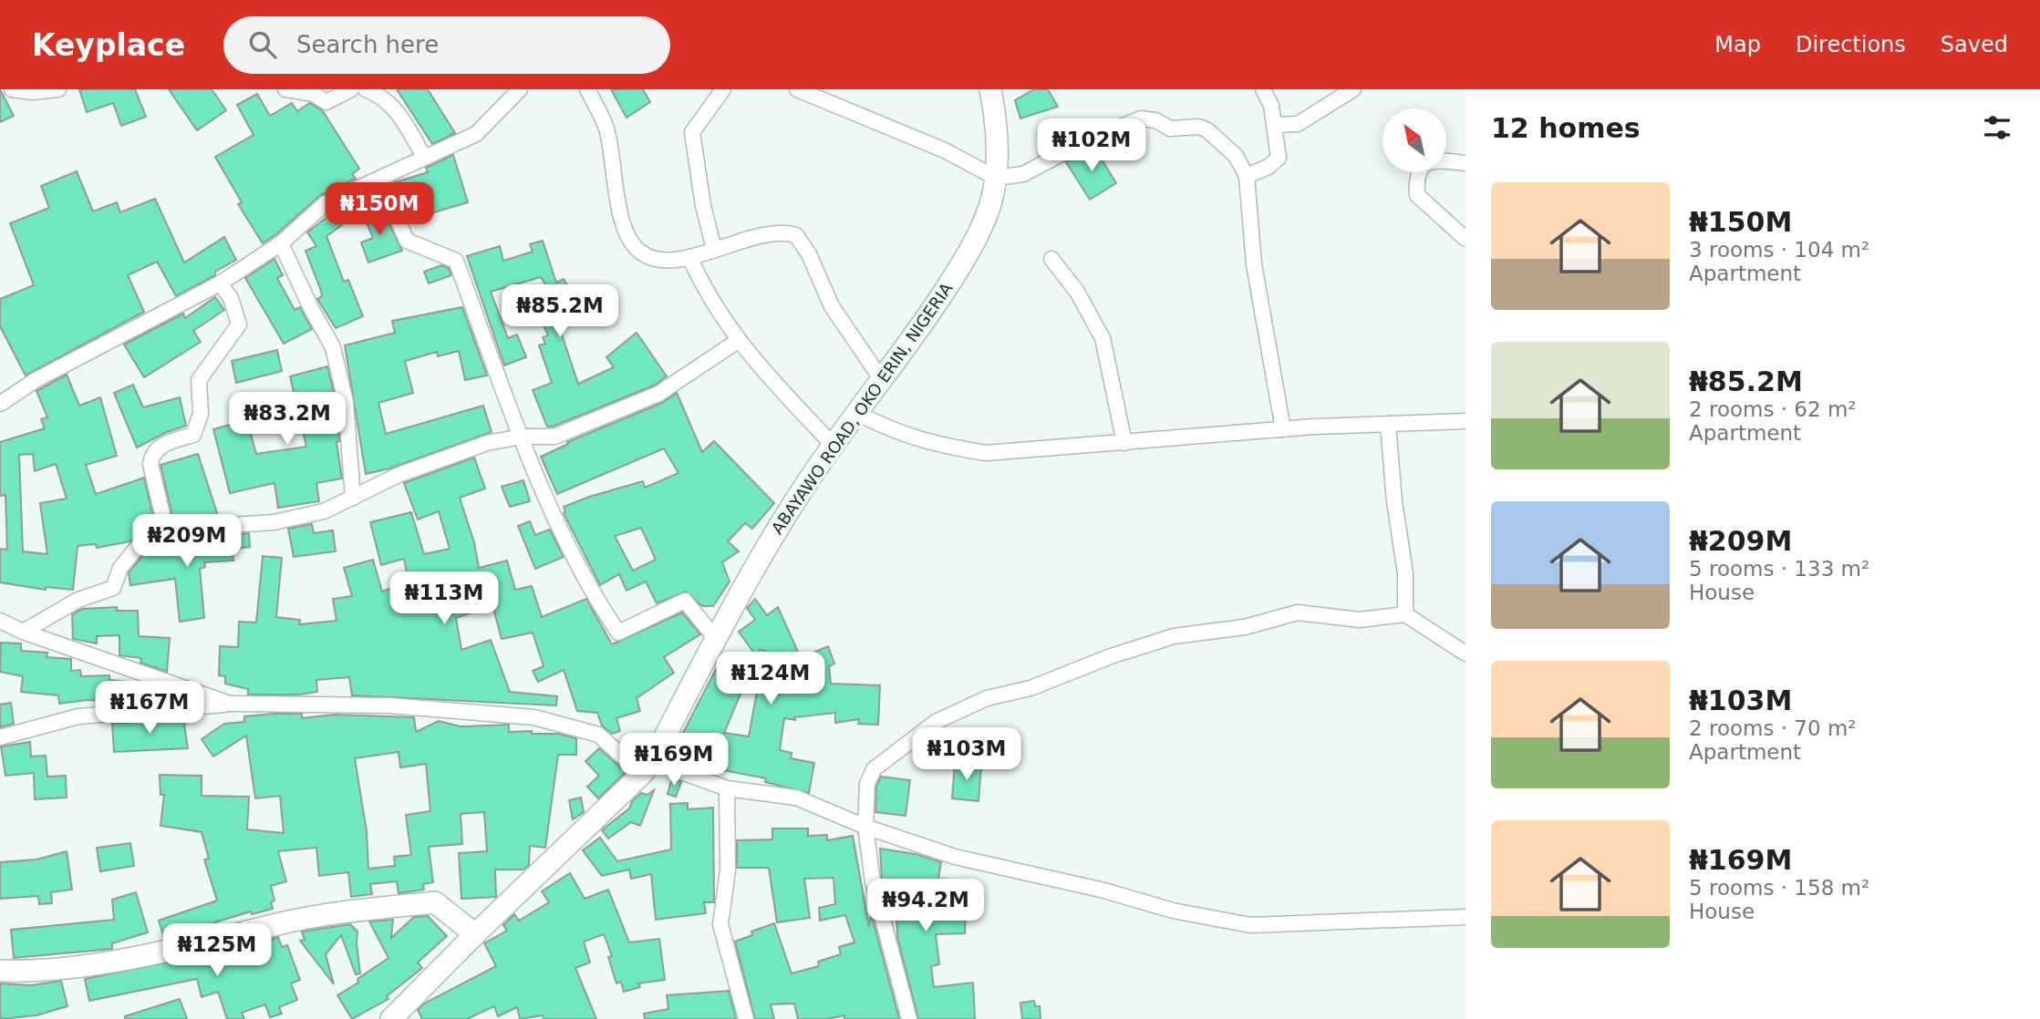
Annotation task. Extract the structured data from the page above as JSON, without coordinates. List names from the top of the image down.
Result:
{
  "streets": {
    "street": ["ABAYAWO ROAD, OKO ERIN, NIGERIA"]
  },
  "north": "top left",
  "page": {
    "header": "Keyplace",
    "search": "Search here",
    "nav": ["Map", "Directions", "Saved"],
    "heading": "12 homes",
    "price": [
      "₦102M",
      "₦150M",
      "₦85.2M",
      "₦83.2M",
      "₦209M",
      "₦113M",
      "₦124M",
      "₦167M",
      "₦103M",
      "₦169M",
      "₦94.2M",
      "₦125M"
    ],
    "list": [
      {
        "name": "₦150M",
        "note": "3 rooms · 104 m² · Apartment"
      },
      {
        "name": "₦85.2M",
        "note": "2 rooms · 62 m² · Apartment"
      },
      {
        "name": "₦209M",
        "note": "5 rooms · 133 m² · House"
      },
      {
        "name": "₦103M",
        "note": "2 rooms · 70 m² · Apartment"
      },
      {
        "name": "₦169M",
        "note": "5 rooms · 158 m² · House"
      }
    ]
  }
}
